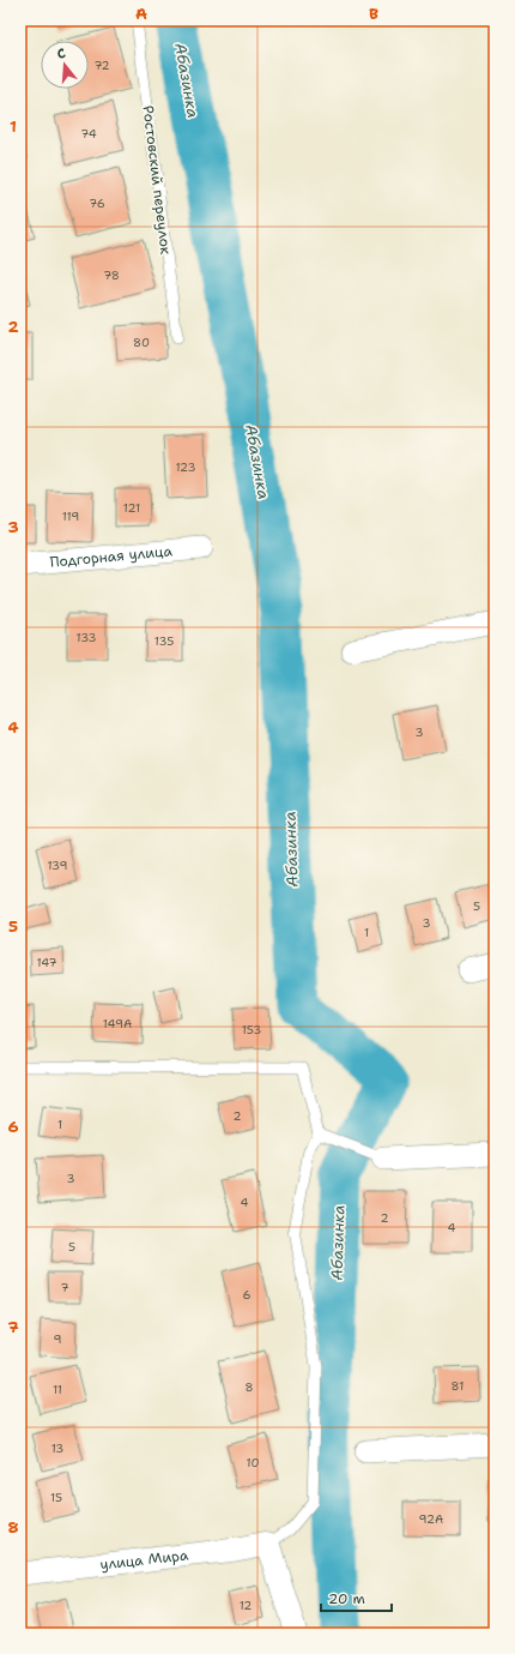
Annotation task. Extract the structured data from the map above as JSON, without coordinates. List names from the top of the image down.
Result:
{
  "streets": {
    "street": ["Подгорная улица", "улица Мира"],
    "lane": ["Ростовский переулок"]
  },
  "water": ["Абазинка"],
  "house_numbers": [
    "72",
    "74",
    "76",
    "78",
    "80",
    "123",
    "121",
    "119",
    "133",
    "135",
    "3",
    "139",
    "5",
    "3",
    "1",
    "147",
    "149А",
    "153",
    "2",
    "1",
    "3",
    "4",
    "2",
    "4",
    "5",
    "7",
    "6",
    "9",
    "81",
    "8",
    "11",
    "13",
    "10",
    "15",
    "92А",
    "12"
  ],
  "scale_bar": "20 m",
  "north": "top",
  "grid": {
    "columns": ["A", "B"],
    "rows": [
      "1",
      "2",
      "3",
      "4",
      "5",
      "6",
      "7",
      "8"
    ]
  }
}
